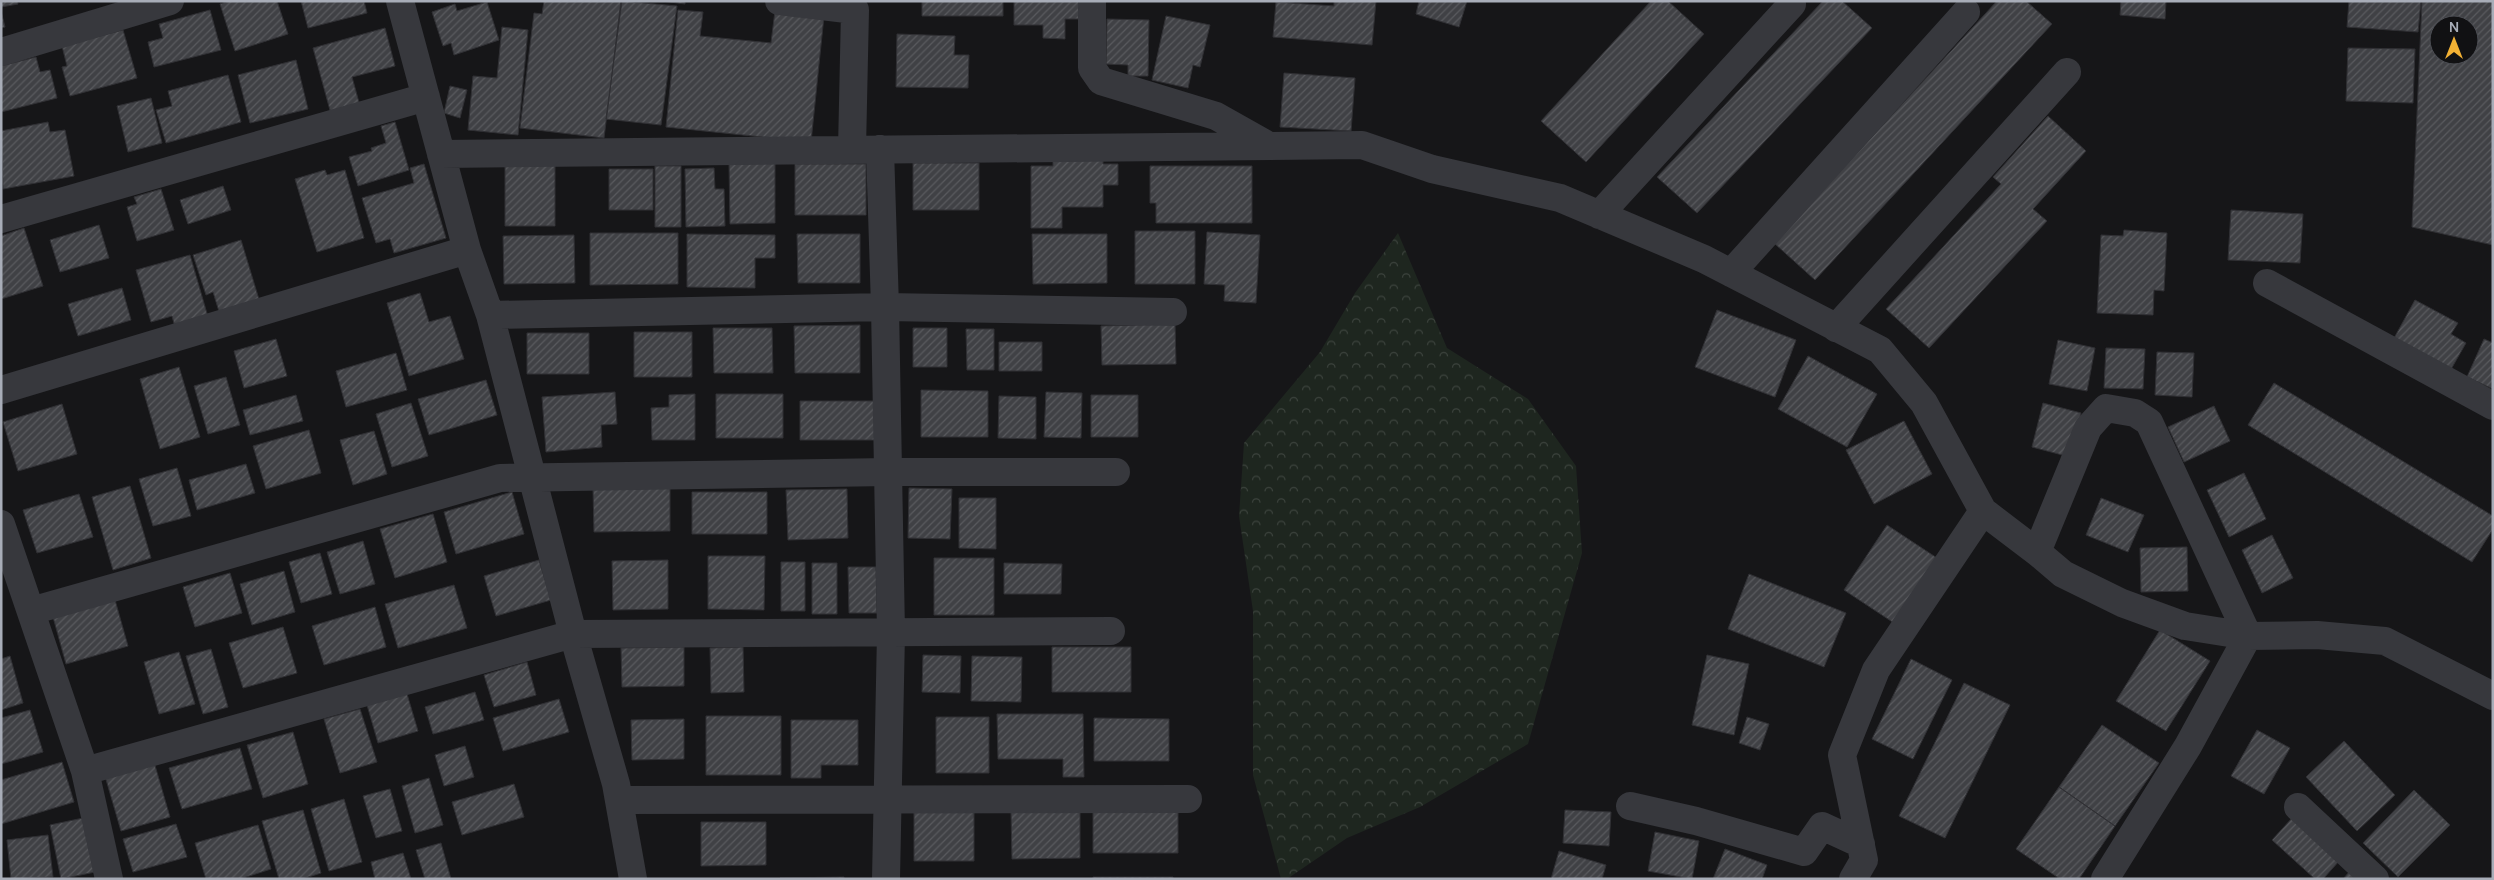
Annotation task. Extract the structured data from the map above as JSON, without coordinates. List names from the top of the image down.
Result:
{
  "north": "top"
}
